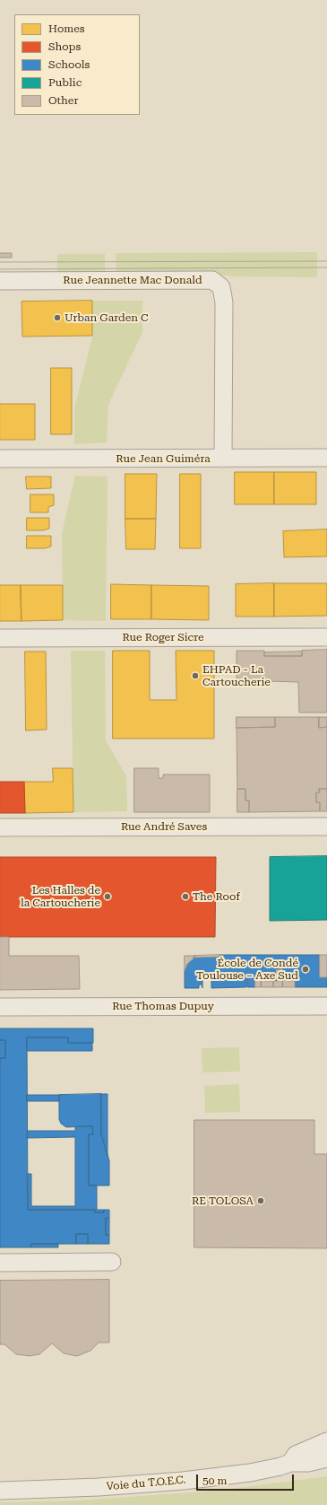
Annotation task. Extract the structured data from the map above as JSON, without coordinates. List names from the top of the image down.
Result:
{
  "streets": {
    "street": [
      "Rue Jeannette Mac Donald",
      "Rue Jean Guiméra",
      "Rue Roger Sicre",
      "Rue André Saves",
      "Rue Thomas Dupuy",
      "Voie du T.O.E.C."
    ]
  },
  "crossings": [
    ["Rue Jeannette Mac Donald", "Rue Jean Guiméra"]
  ],
  "places": [
    "Urban Garden C",
    "EHPAD - La Cartoucherie",
    "Les Halles de la Cartoucherie",
    "The Roof",
    "École de Condé Toulouse – Axe Sud",
    "RE TOLOSA"
  ],
  "legend": [
    "Homes",
    "Shops",
    "Schools",
    "Public",
    "Other"
  ],
  "scale_bar": "50 m"
}
